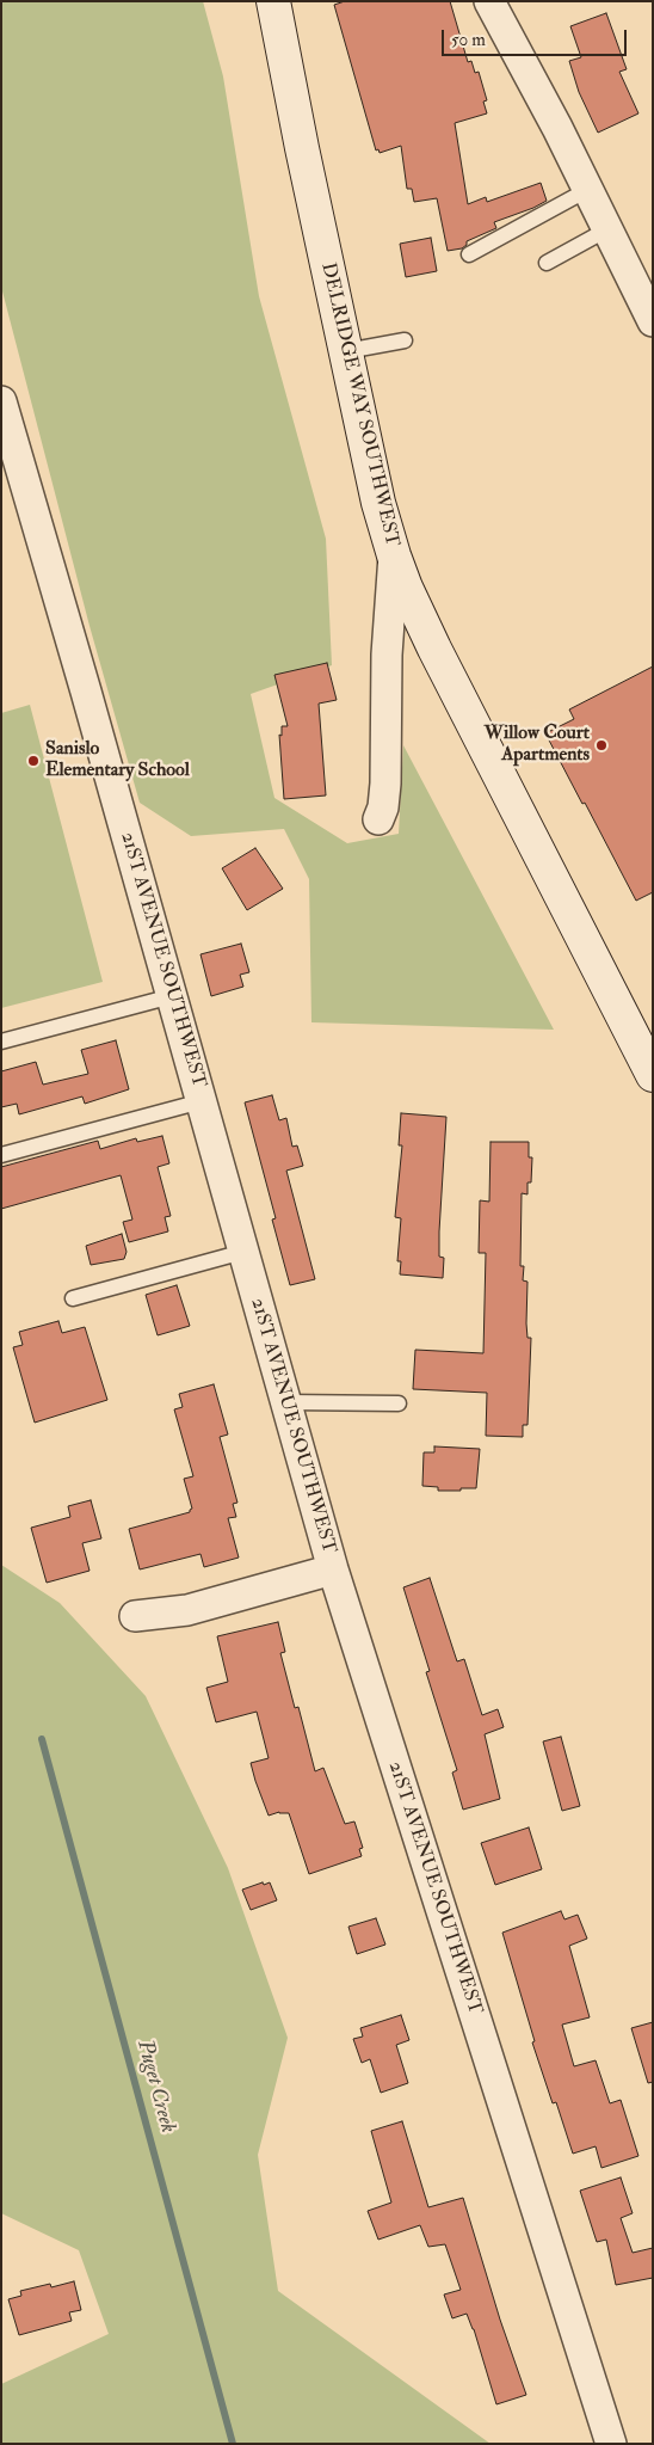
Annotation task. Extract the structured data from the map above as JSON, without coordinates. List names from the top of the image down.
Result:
{
  "streets": {
    "main road": ["DELRIDGE WAY SOUTHWEST"],
    "street": ["21ST AVENUE SOUTHWEST"]
  },
  "water": ["Puget Creek"],
  "places": ["Willow Court Apartments", "Sanislo Elementary School"],
  "scale_bar": "50 m"
}
